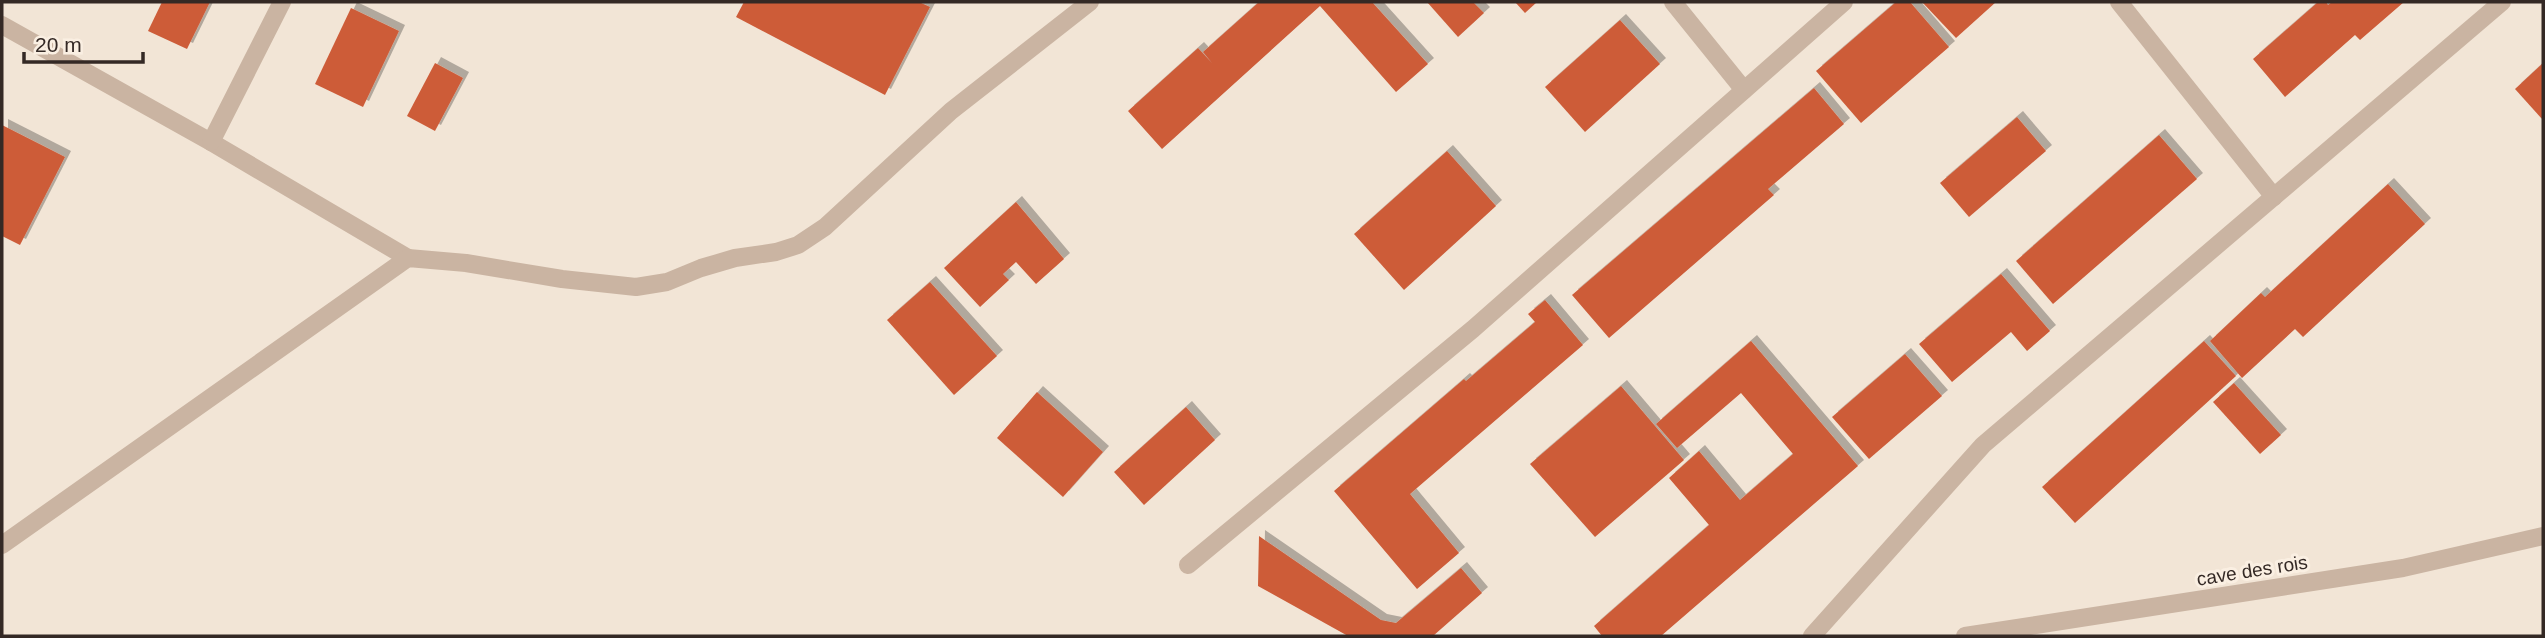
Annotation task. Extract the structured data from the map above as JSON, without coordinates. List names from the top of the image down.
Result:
{
  "streets": {
    "street": ["cave des rois"]
  },
  "scale_bar": "20 m"
}
